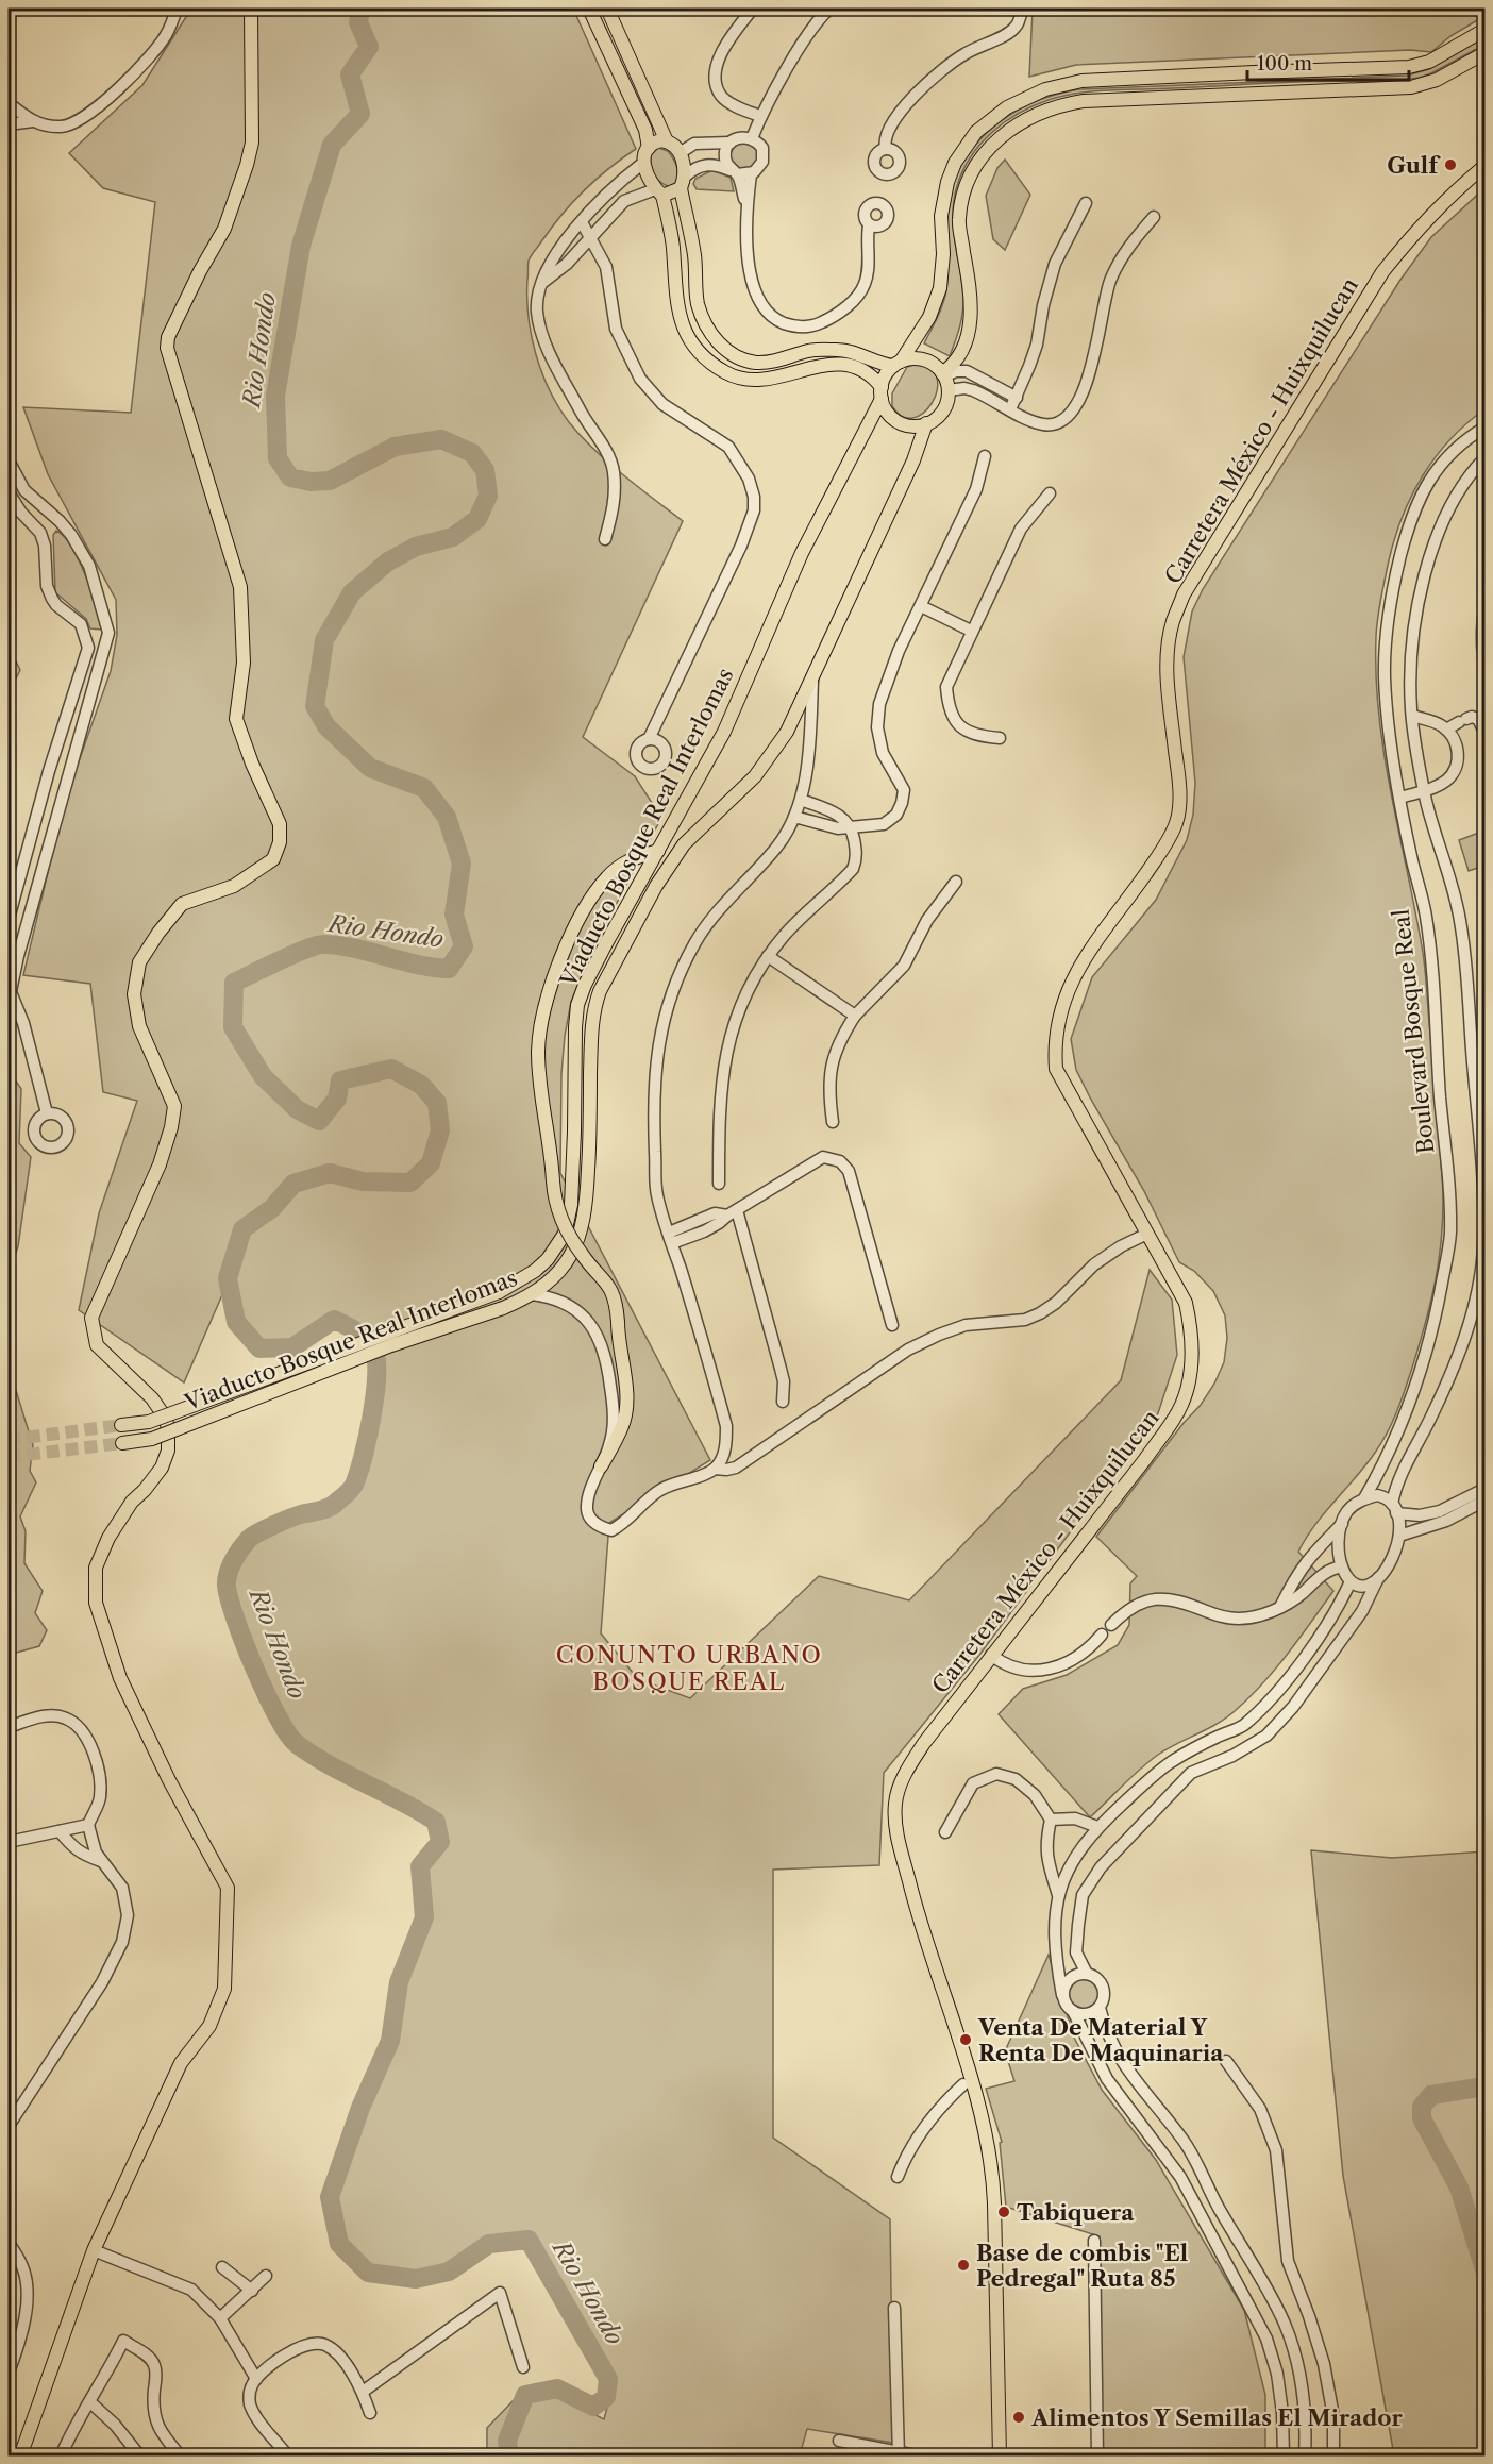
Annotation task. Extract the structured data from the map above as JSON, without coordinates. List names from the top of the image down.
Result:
{
  "streets": {
    "main road": ["Carretera México - Huixquilucan", "Viaducto Bosque Real Interlomas"],
    "street": ["Boulevard Bosque Real"]
  },
  "districts": ["CONUNTO URBANO BOSQUE REAL"],
  "water": ["Rio Hondo"],
  "places": [
    "Gulf",
    "Venta De Material Y Renta De Maquinaria",
    "Tabiquera",
    "Base de combis \"El Pedregal\" Ruta 85",
    "Alimentos Y Semillas El Mirador"
  ],
  "scale_bar": "100 m"
}
